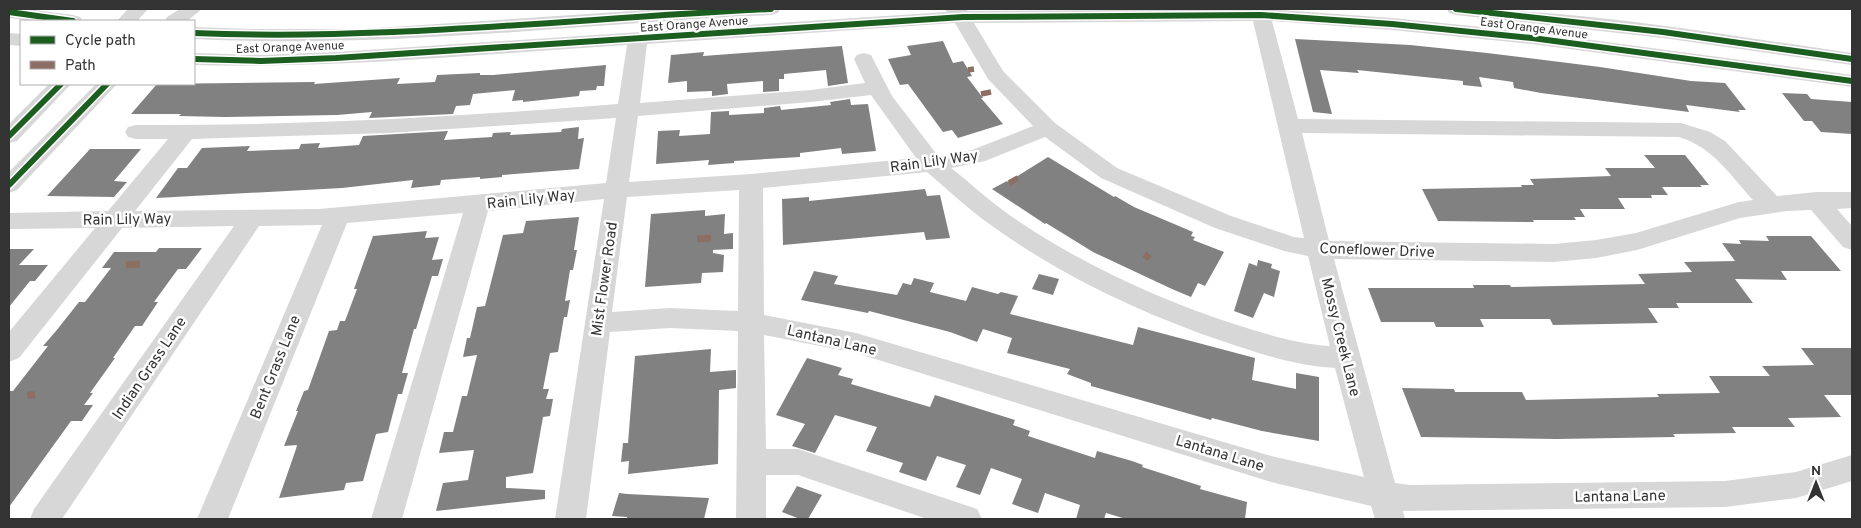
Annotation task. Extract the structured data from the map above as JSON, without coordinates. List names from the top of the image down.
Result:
{
  "streets": {
    "street": [
      "East Orange Avenue",
      "Rain Lily Way",
      "Coneflower Drive",
      "Mist Flower Road",
      "Mossy Creek Lane",
      "Lantana Lane",
      "Bent Grass Lane",
      "Indian Grass Lane"
    ]
  },
  "crossings": [
    ["East Orange Avenue", "Coneflower Drive"],
    ["East Orange Avenue", "Mist Flower Road"],
    ["East Orange Avenue", "Mossy Creek Lane"],
    ["Rain Lily Way", "Coneflower Drive"],
    ["Rain Lily Way", "Mist Flower Road"],
    ["Rain Lily Way", "Bent Grass Lane"],
    ["Rain Lily Way", "Indian Grass Lane"],
    ["Coneflower Drive", "Mossy Creek Lane"],
    ["Mist Flower Road", "Lantana Lane"],
    ["Mossy Creek Lane", "Lantana Lane"]
  ],
  "legend": ["Cycle path", "Path"],
  "north": "top"
}
